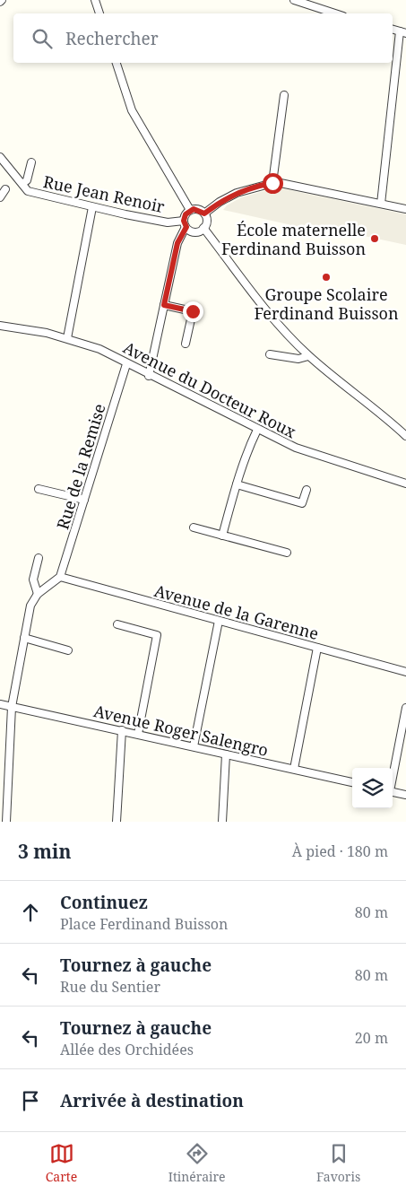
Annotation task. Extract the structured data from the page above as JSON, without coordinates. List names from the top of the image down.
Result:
{
  "streets": {
    "street": [
      "Rue Jean Renoir",
      "Avenue du Docteur Roux",
      "Rue de la Remise",
      "Avenue de la Garenne",
      "Avenue Roger Salengro"
    ]
  },
  "crossings": [
    ["Avenue du Docteur Roux", "Rue de la Remise"],
    ["Rue de la Remise", "Avenue de la Garenne"]
  ],
  "places": ["École maternelle Ferdinand Buisson", "Groupe Scolaire Ferdinand Buisson"],
  "page": {
    "search": "Rechercher",
    "heading": ["3 min", "À pied · 180 m"],
    "list": [
      ["Continuez", "Place Ferdinand Buisson", "80 m"],
      ["Tournez à gauche", "Rue du Sentier", "80 m"],
      ["Tournez à gauche", "Allée des Orchidées", "20 m"],
      "Arrivée à destination"
    ],
    "nav": ["Carte", "Itinéraire", "Favoris"]
  }
}
